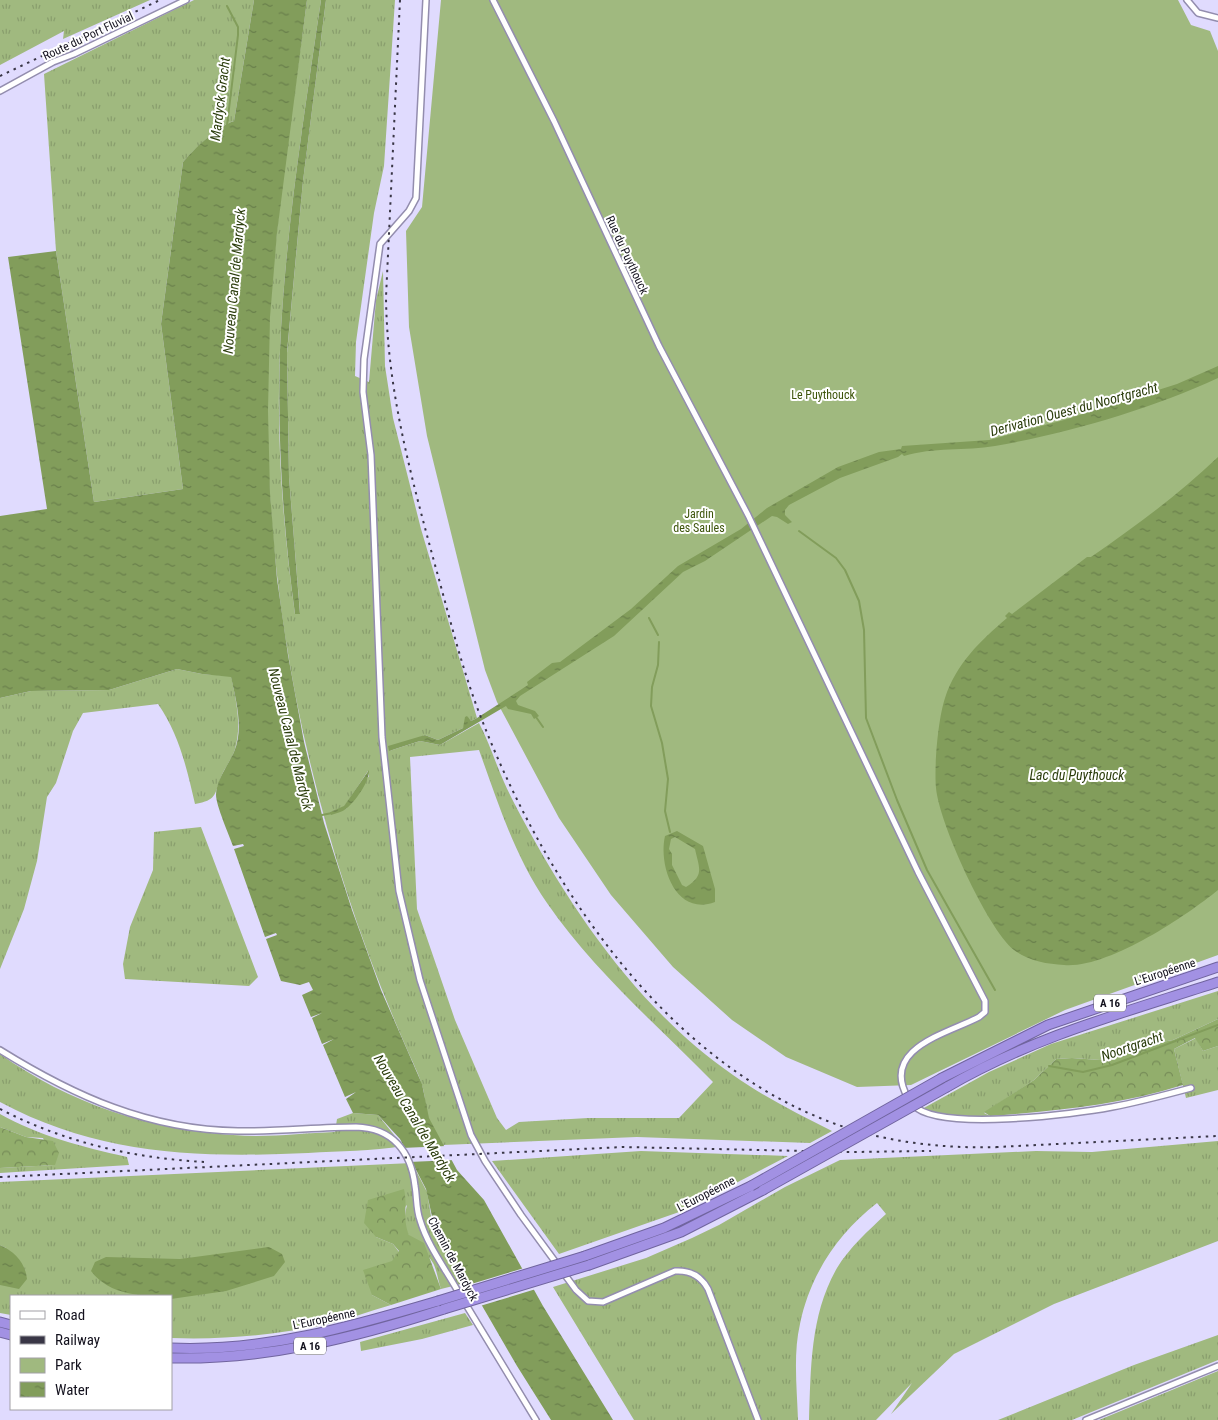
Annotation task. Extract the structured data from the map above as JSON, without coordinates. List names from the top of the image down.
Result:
{
  "streets": {
    "highway": ["L'Européenne", "A 16"],
    "street": ["Route du Port Fluvial", "Rue du Puythouck", "Chemin de Mardyck"]
  },
  "water": [
    "Mardyck Gracht",
    "Nouveau Canal de Mardyck",
    "Derivation Ouest du Noortgracht",
    "Lac du Puythouck",
    "Noortgracht"
  ],
  "parks": ["Le Puythouck", "Jardin des Saules"],
  "legend": [
    "Road",
    "Railway",
    "Park",
    "Water"
  ]
}
